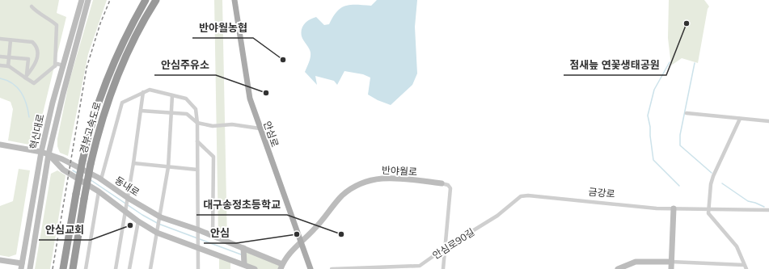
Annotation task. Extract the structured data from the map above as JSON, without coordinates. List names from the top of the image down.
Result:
{
  "streets": {
    "highway": ["경부고속도로"],
    "main road": [
      "혁신대로",
      "안심로",
      "반야월로",
      "동내로"
    ],
    "street": ["금강로", "안심로90길"]
  },
  "crossings": [
    ["혁신대로", "동내로"],
    ["안심로", "반야월로"],
    ["반야월로", "동내로"],
    ["금강로", "안심로90길"]
  ],
  "places": [
    "점새늪 연꽃생태공원",
    "반야월농협",
    "안심주유소",
    "안심교회",
    "안심",
    "대구송정초등학교"
  ]
}
